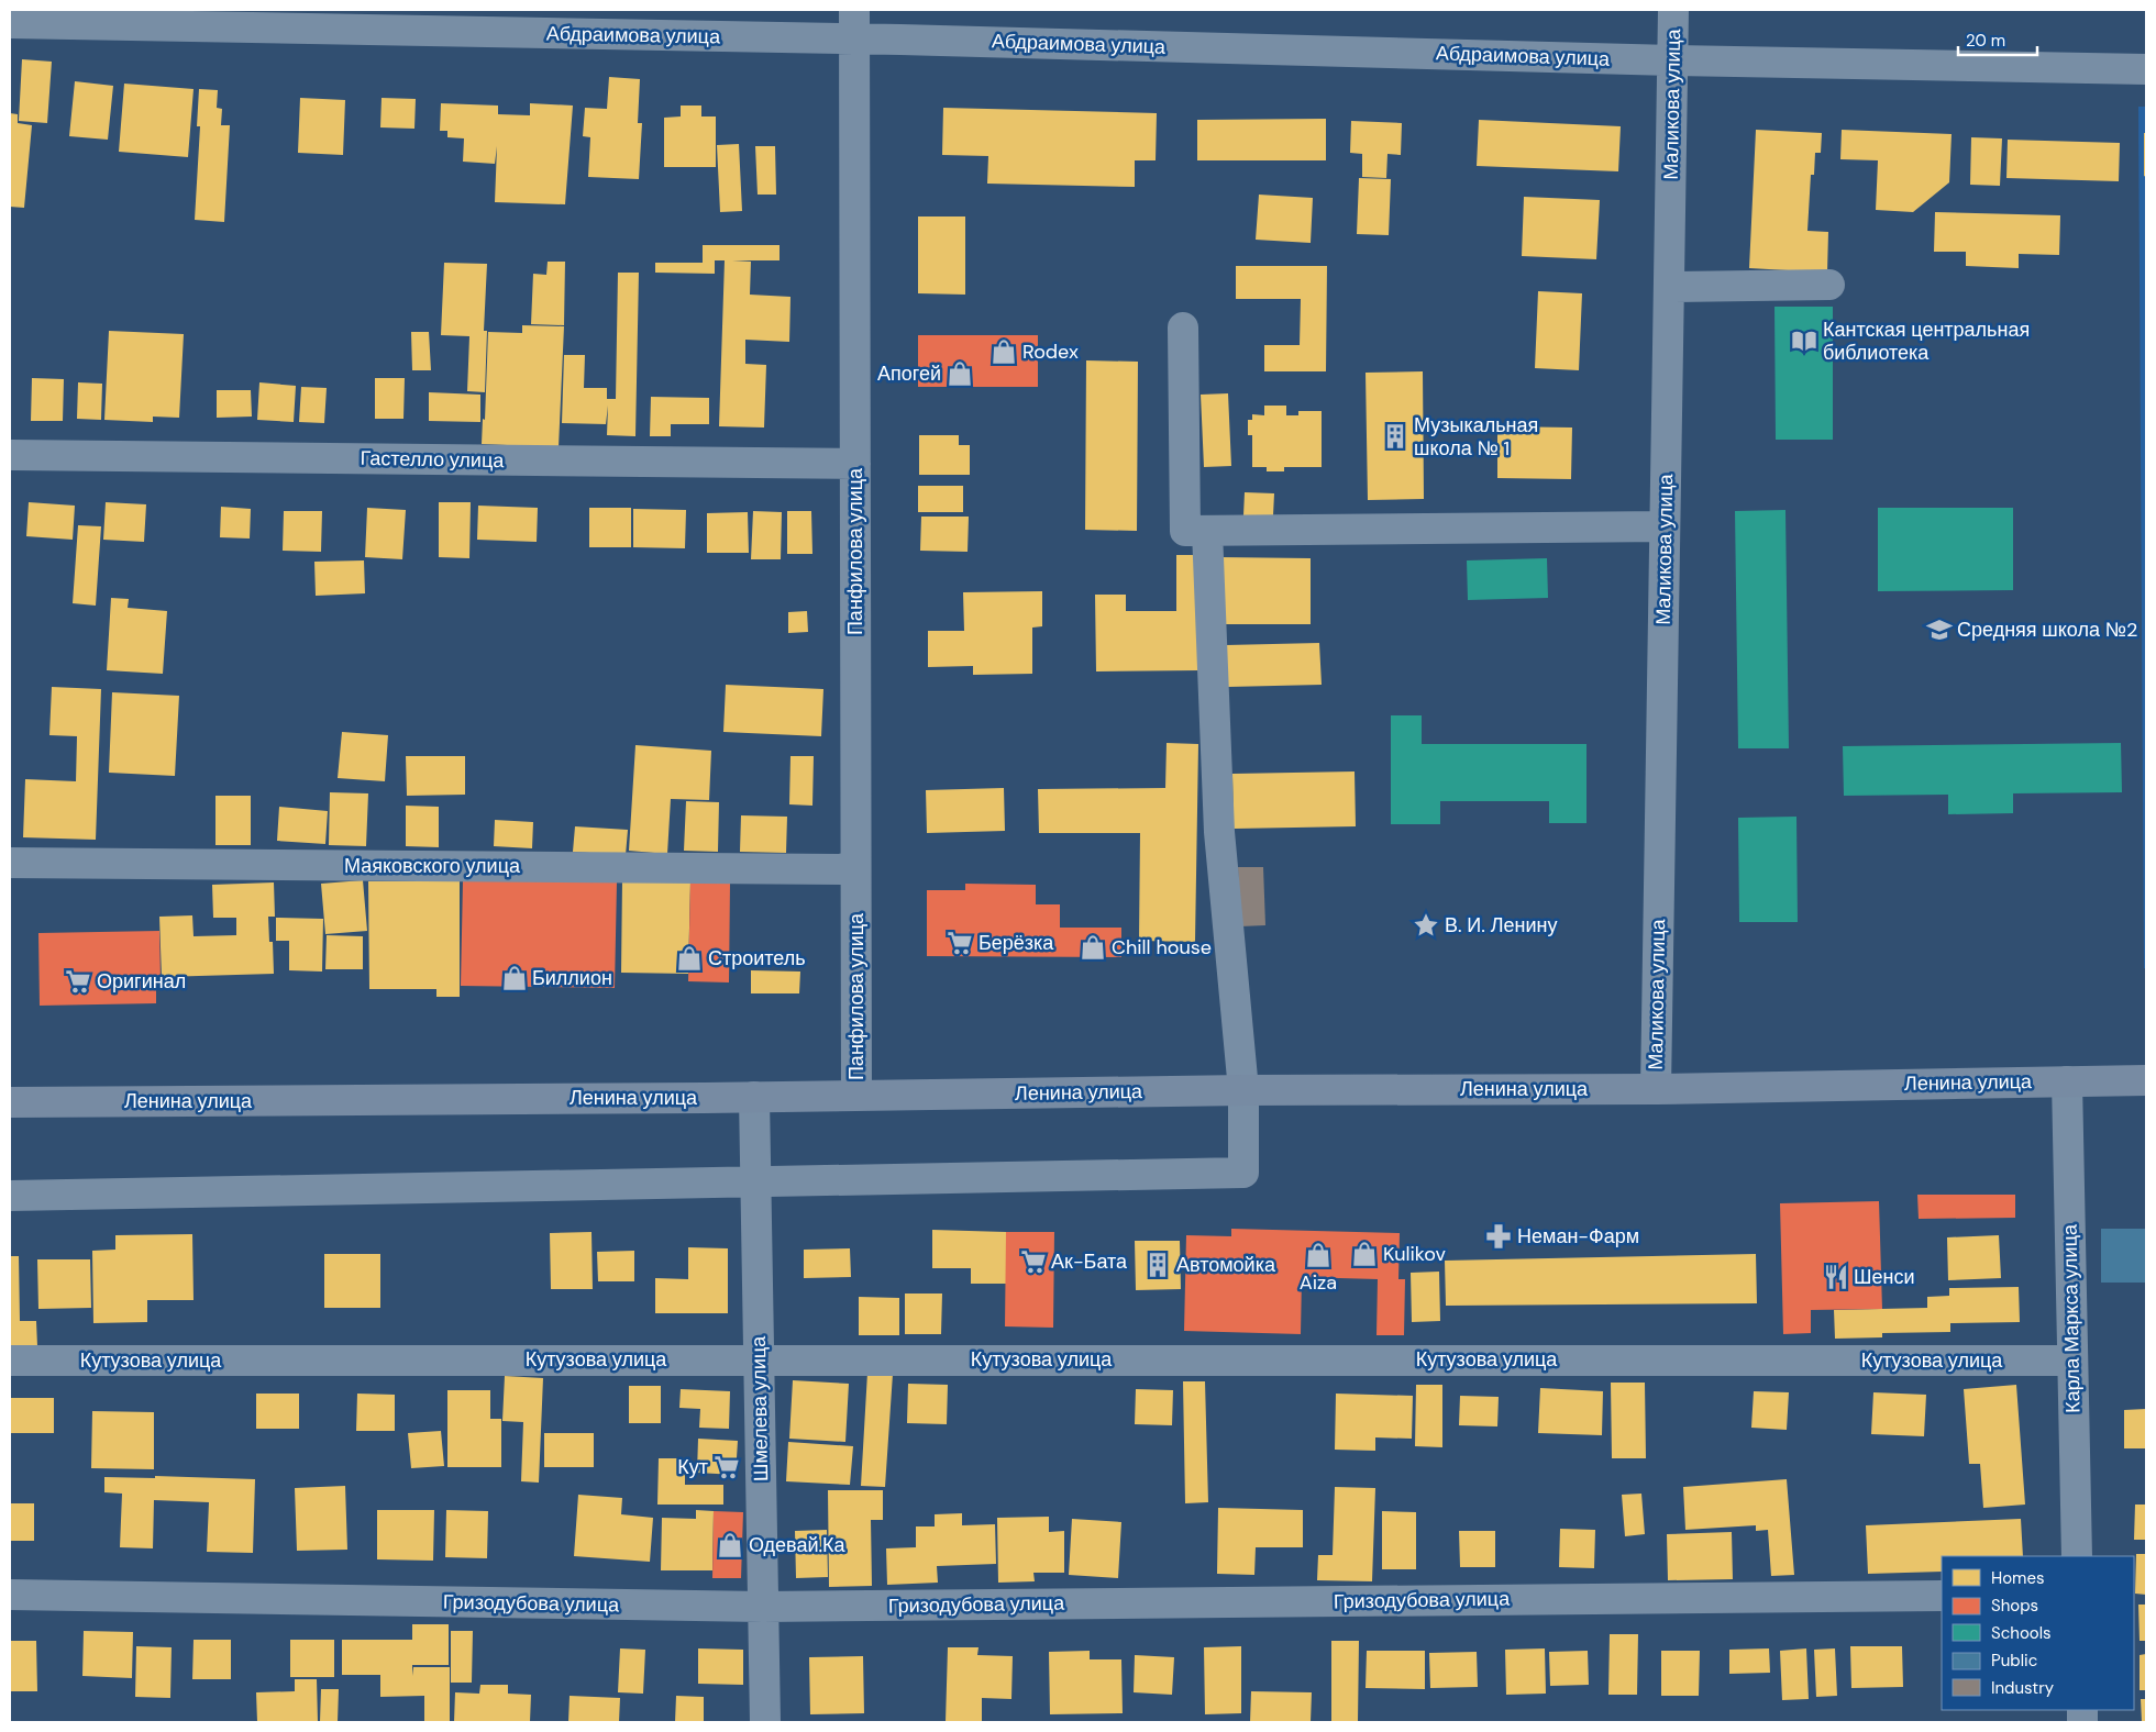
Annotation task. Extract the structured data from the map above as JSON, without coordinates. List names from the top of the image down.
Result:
{
  "streets": {
    "main road": ["Ленина улица"],
    "street": [
      "Абдраимова улица",
      "Маликова улица",
      "Гастелло улица",
      "Панфилова улица",
      "Маяковского улица",
      "Карла Маркса улица",
      "Кутузова улица",
      "Шмелева улица",
      "Гризодубова улица"
    ]
  },
  "crossings": [
    ["Абдраимова улица", "Маликова улица"],
    ["Абдраимова улица", "Панфилова улица"],
    ["Маликова улица", "Ленина улица"],
    ["Гастелло улица", "Панфилова улица"],
    ["Панфилова улица", "Маяковского улица"],
    ["Панфилова улица", "Ленина улица"],
    ["Ленина улица", "Карла Маркса улица"],
    ["Ленина улица", "Шмелева улица"],
    ["Карла Маркса улица", "Кутузова улица"],
    ["Кутузова улица", "Шмелева улица"],
    ["Шмелева улица", "Гризодубова улица"]
  ],
  "places": {
    "library": ["Кантская центральная библиотека"],
    "shop": [
      "Rodex",
      "Апогей",
      "Chill house",
      "Строитель",
      "Биллион",
      "Kulikov",
      "Aiza",
      "Одевай.Ка"
    ],
    "building": ["Музыкальная школа № 1", "Автомойка"],
    "school or university": ["Средняя школа №2"],
    "place": ["В. И. Ленину"],
    "supermarket": [
      "Берёзка",
      "Оригинал",
      "Ак-Бата",
      "Кут"
    ],
    "pharmacy": ["Неман-Фарм"],
    "restaurant": ["Шенси"]
  },
  "legend": [
    "Homes",
    "Shops",
    "Schools",
    "Public",
    "Industry"
  ],
  "scale_bar": "20 m"
}
